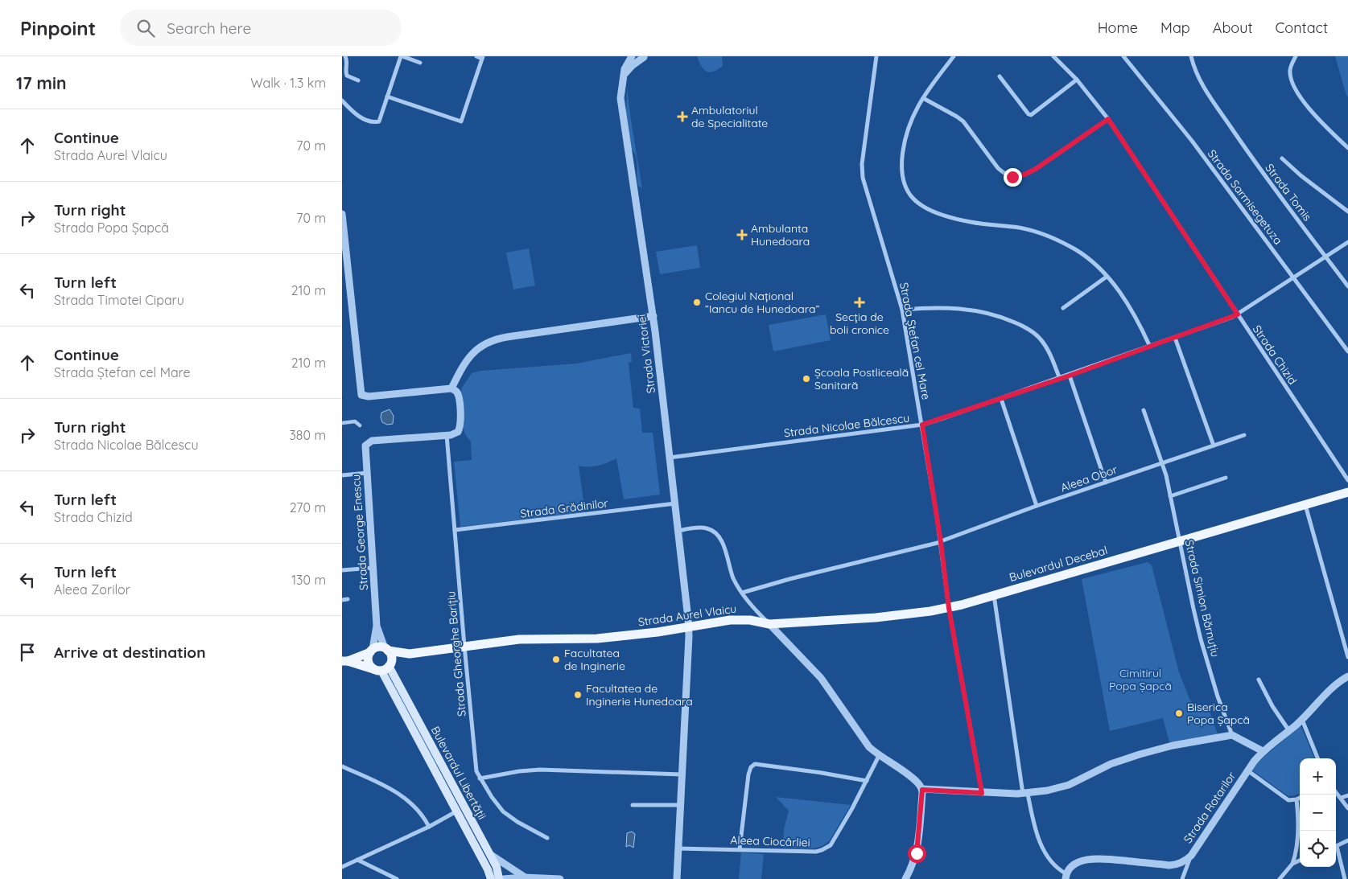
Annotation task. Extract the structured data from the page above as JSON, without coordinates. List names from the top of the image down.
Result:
{
  "streets": {
    "main road": ["Bulevardul Decebal", "Strada Aurel Vlaicu", "Bulevardul Libertății"],
    "street": [
      "Strada Tomis",
      "Strada Sarmisegetuza",
      "Strada Ștefan cel Mare",
      "Strada Victoriei",
      "Strada Chizid",
      "Strada Nicolae Bălcescu",
      "Aleea Obor",
      "Strada Grădinilor",
      "Strada George Enescu",
      "Strada Simion Bărnuțiu",
      "Strada Gheorghe Barițiu",
      "Strada Rotarilor",
      "Aleea Ciocârliei"
    ]
  },
  "crossings": [
    ["Strada Tomis", "Strada Nicolae Bălcescu"],
    ["Strada Sarmisegetuza", "Strada Nicolae Bălcescu"],
    ["Strada Ștefan cel Mare", "Strada Nicolae Bălcescu"],
    ["Strada Ștefan cel Mare", "Aleea Obor"],
    ["Strada Ștefan cel Mare", "Bulevardul Decebal"],
    ["Strada Victoriei", "Strada Nicolae Bălcescu"],
    ["Strada Victoriei", "Strada Grădinilor"],
    ["Strada Victoriei", "Strada Aurel Vlaicu"],
    ["Strada Victoriei", "Aleea Ciocârliei"],
    ["Strada Chizid", "Strada Nicolae Bălcescu"],
    ["Aleea Obor", "Strada Simion Bărnuțiu"],
    ["Strada Grădinilor", "Strada Gheorghe Barițiu"],
    ["Strada George Enescu", "Strada Aurel Vlaicu"],
    ["Strada George Enescu", "Strada Gheorghe Barițiu"],
    ["Strada George Enescu", "Bulevardul Libertății"],
    ["Bulevardul Decebal", "Strada Simion Bărnuțiu"],
    ["Bulevardul Decebal", "Strada Aurel Vlaicu"],
    ["Strada Aurel Vlaicu", "Strada Gheorghe Barițiu"],
    ["Strada Aurel Vlaicu", "Bulevardul Libertății"]
  ],
  "parks": ["Cimitirul Popa Șapcă"],
  "places": {
    "health": ["Ambulatoriul de Specialitate", "Ambulanta Hunedoara", "Secția de boli cronice"],
    "other": [
      "Colegiul Național ”Iancu de Hunedoara”",
      "Școala Postliceală Sanitară",
      "Facultatea de Inginerie",
      "Facultatea de Inginerie Hunedoara",
      "Biserica Popa Șapcă"
    ]
  },
  "page": {
    "header": "Pinpoint",
    "search": "Search here",
    "nav": [
      "Home",
      "Map",
      "About",
      "Contact"
    ],
    "heading": ["17 min", "Walk · 1.3 km"],
    "list": [
      ["Continue", "Strada Aurel Vlaicu", "70 m"],
      ["Turn right", "Strada Popa Șapcă", "70 m"],
      ["Turn left", "Strada Timotei Ciparu", "210 m"],
      ["Continue", "Strada Ștefan cel Mare", "210 m"],
      ["Turn right", "Strada Nicolae Bălcescu", "380 m"],
      ["Turn left", "Strada Chizid", "270 m"],
      ["Turn left", "Aleea Zorilor", "130 m"],
      "Arrive at destination"
    ],
    "map_buttons": ["+", "−"]
  }
}
